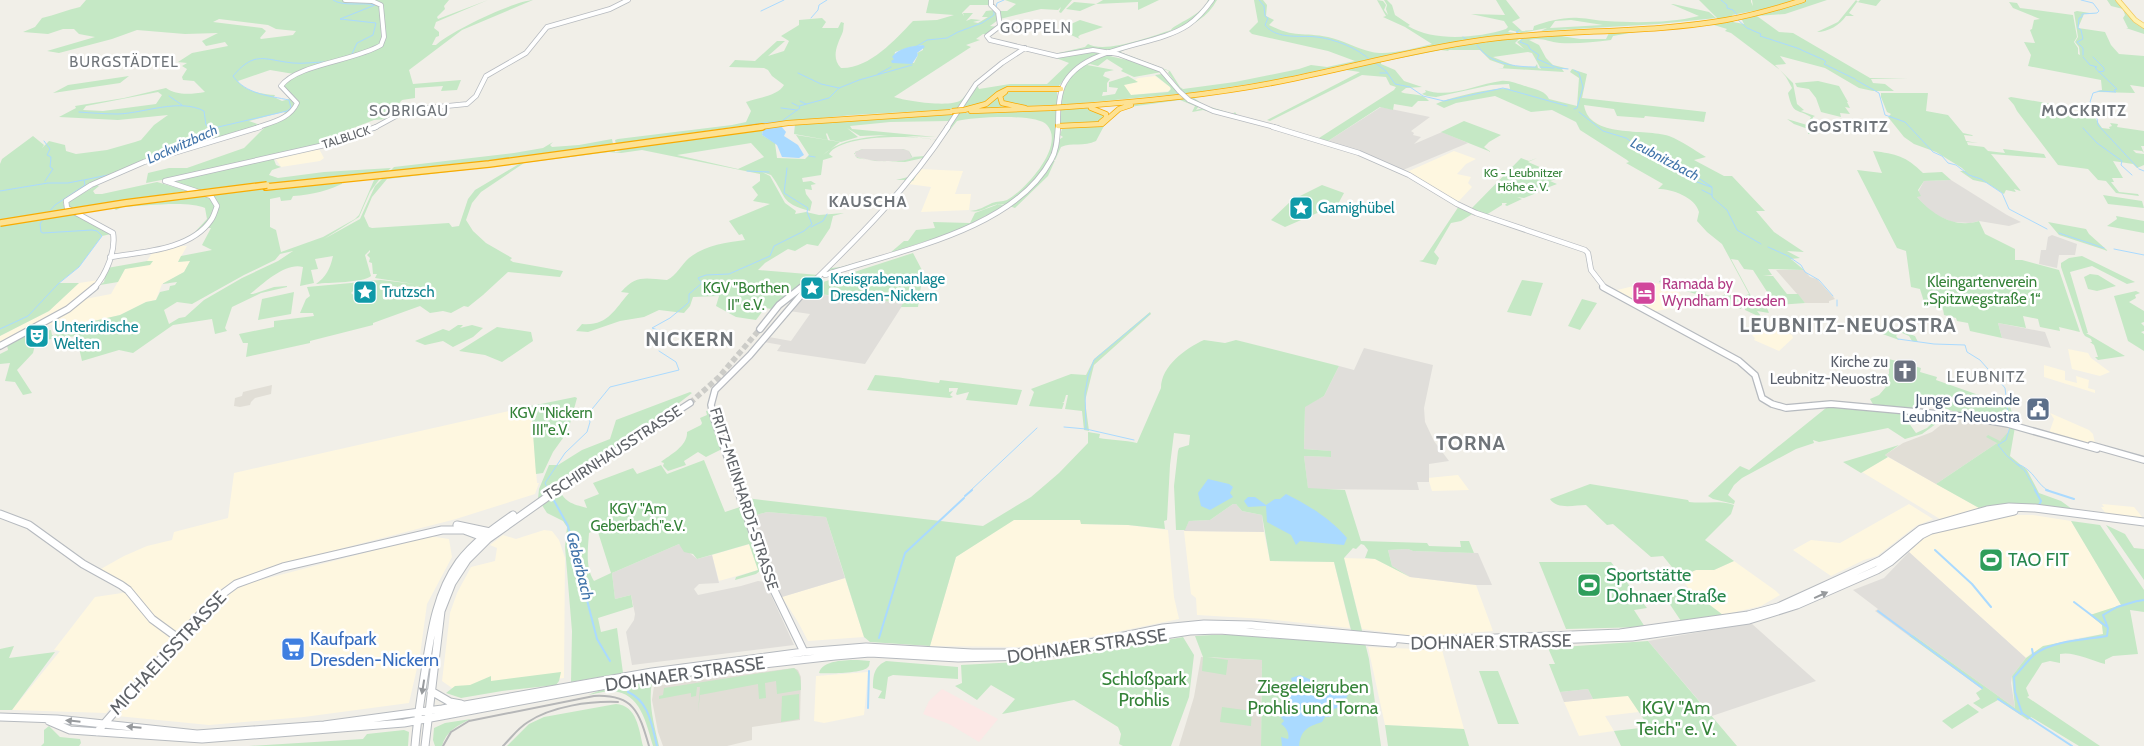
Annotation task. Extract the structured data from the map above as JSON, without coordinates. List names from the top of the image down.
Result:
{
  "streets": {
    "main road": [
      "TALBLICK",
      "TSCHIRNHAUSSTRASSE",
      "FRITZ-MEINHARDT-STRASSE",
      "DOHNAER STRASSE",
      "MICHAELISSTRASSE"
    ]
  },
  "crossings": [
    ["TSCHIRNHAUSSTRASSE", "DOHNAER STRASSE"],
    ["TSCHIRNHAUSSTRASSE", "MICHAELISSTRASSE"],
    ["FRITZ-MEINHARDT-STRASSE", "DOHNAER STRASSE"],
    ["DOHNAER STRASSE", "MICHAELISSTRASSE"]
  ],
  "districts": [
    "GOPPELN",
    "BURGSTÄDTEL",
    "MOCKRITZ",
    "SOBRIGAU",
    "GOSTRITZ",
    "KAUSCHA",
    "LEUBNITZ-NEUOSTRA",
    "NICKERN",
    "LEUBNITZ",
    "TORNA"
  ],
  "water": ["Lockwitzbach", "Leubnitzbach", "Geberbach"],
  "parks": [
    "KG - Leubnitzer Höhe e. V.",
    "Kleingartenverein „Spitzwegstraße 1“",
    "KGV \"Borthen II\" e.V.",
    "KGV \"Nickern III\"e.V.",
    "KGV \"Am Geberbach\"e.V.",
    "Schloßpark Prohlis",
    "Ziegeleigruben Prohlis und Torna",
    "KGV \"Am Teich\" e. V."
  ],
  "places": {
    "place": ["Gamighübel", "Kreisgrabenanlage Dresden-Nickern", "Trutzsch"],
    "hotel": ["Ramada by Wyndham Dresden"],
    "theatre": ["Unterirdische Welten"],
    "church": ["Kirche zu Leubnitz-Neuostra"],
    "public building": ["Junge Gemeinde Leubnitz-Neuostra"],
    "sports": ["TAO FIT", "Sportstätte Dohnaer Straße"],
    "supermarket": ["Kaufpark Dresden-Nickern"]
  }
}
